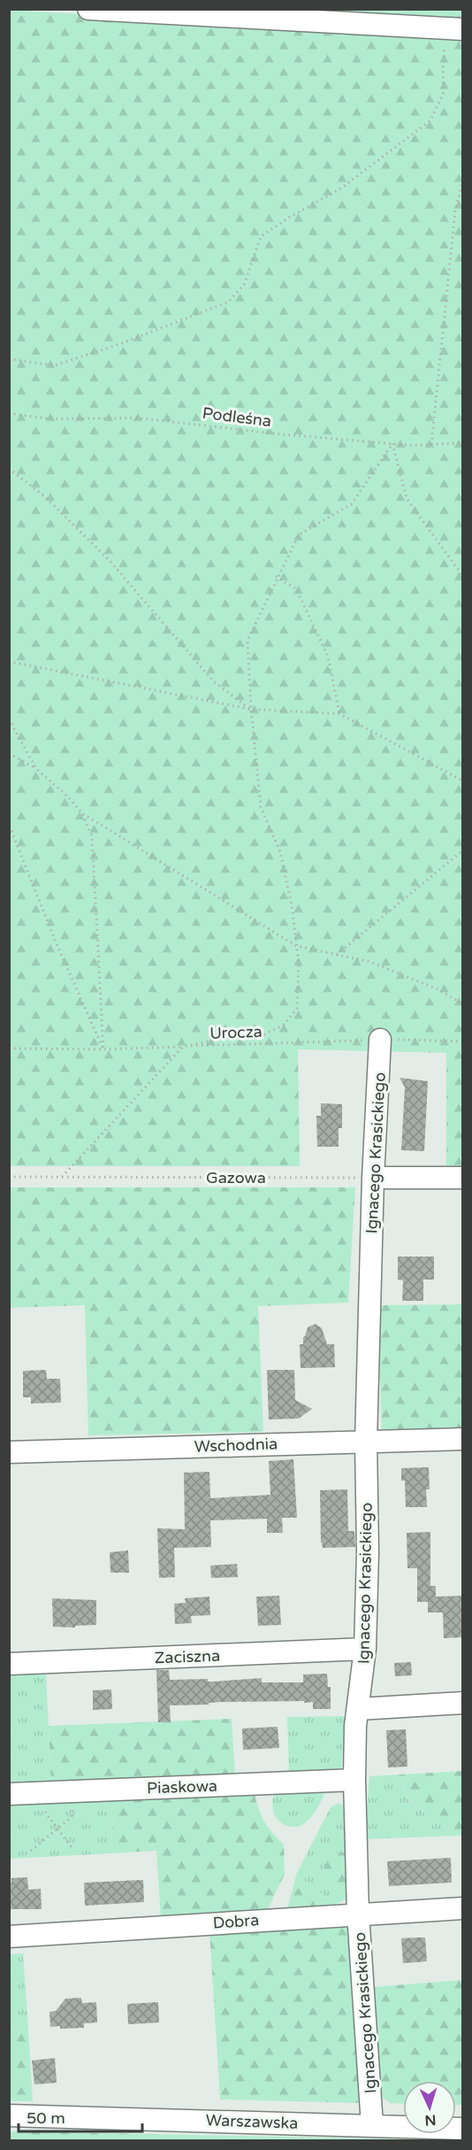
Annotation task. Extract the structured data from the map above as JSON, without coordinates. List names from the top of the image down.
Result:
{
  "streets": {
    "street": [
      "Ignacego Krasickiego",
      "Wschodnia",
      "Zaciszna",
      "Piaskowa",
      "Dobra",
      "Warszawska"
    ],
    "path": ["Podleśna", "Urocza", "Gazowa"]
  },
  "crossings": [
    ["Urocza", "Ignacego Krasickiego"],
    ["Ignacego Krasickiego", "Gazowa"],
    ["Ignacego Krasickiego", "Wschodnia"],
    ["Ignacego Krasickiego", "Zaciszna"],
    ["Ignacego Krasickiego", "Piaskowa"],
    ["Ignacego Krasickiego", "Dobra"],
    ["Ignacego Krasickiego", "Warszawska"]
  ],
  "scale_bar": "50 m",
  "north": "bottom"
}
